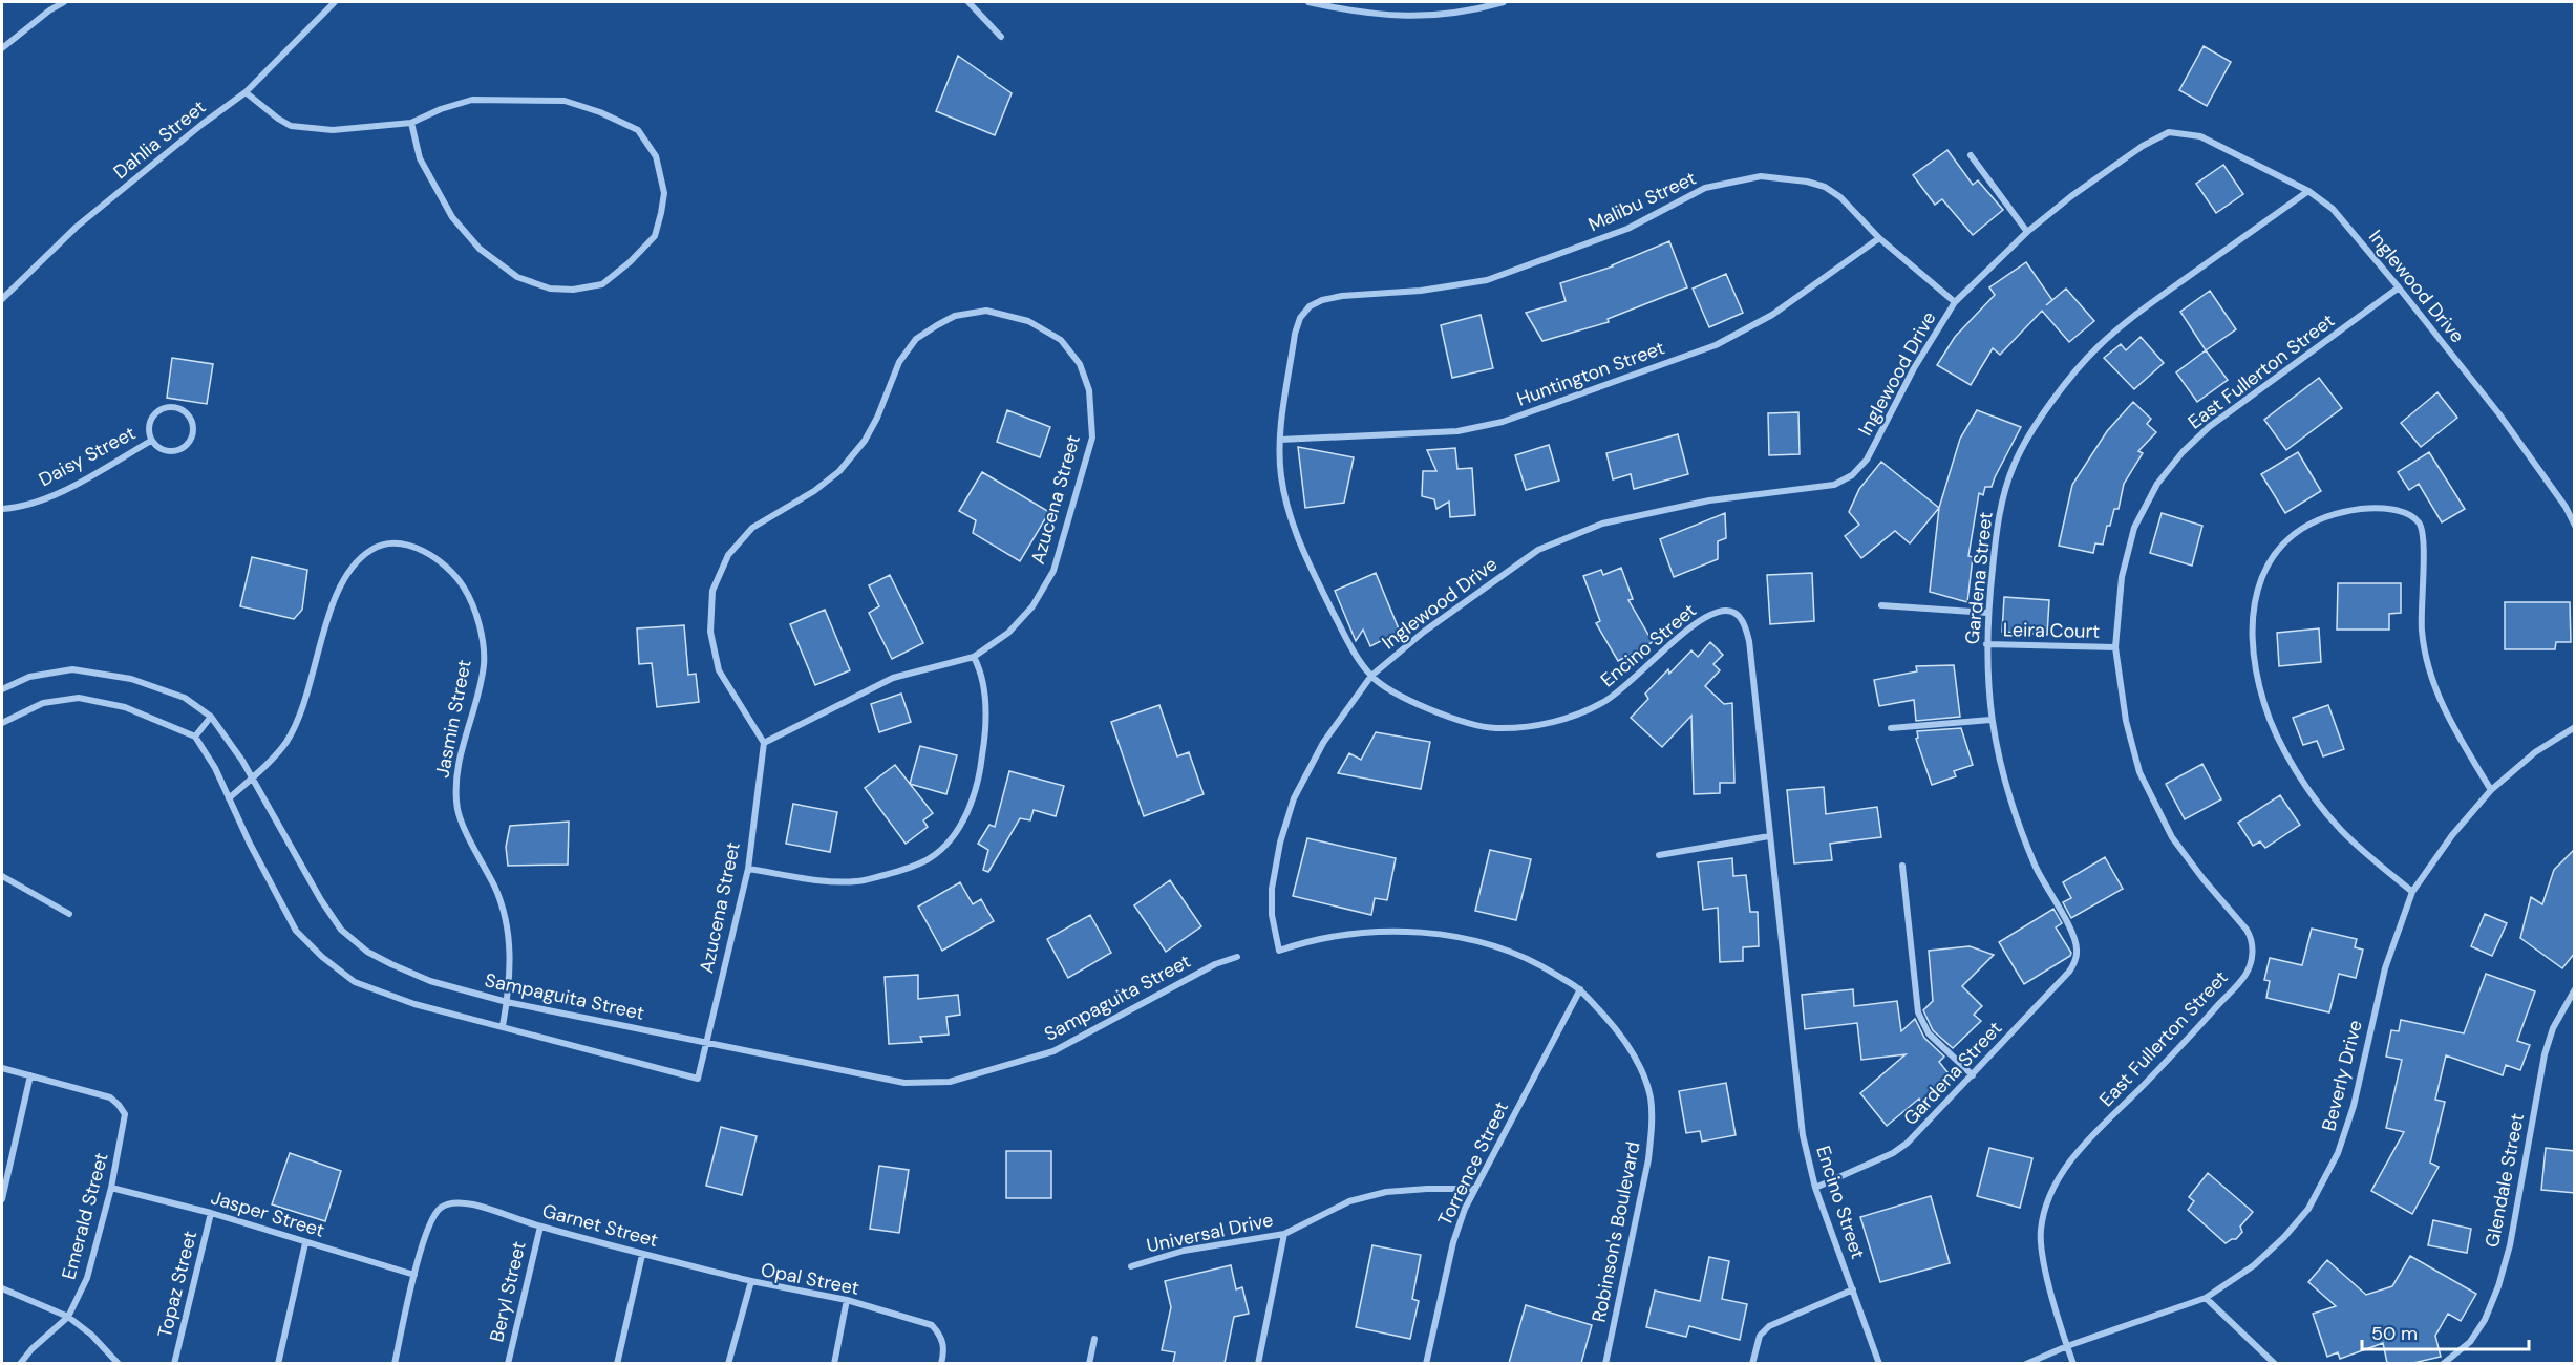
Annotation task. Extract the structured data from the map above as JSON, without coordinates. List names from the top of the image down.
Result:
{
  "streets": {
    "street": [
      "Dahlia Street",
      "Malibu Street",
      "Inglewood Drive",
      "East Fullerton Street",
      "Huntington Street",
      "Daisy Street",
      "Azucena Street",
      "Gardena Street",
      "Leira Court",
      "Encino Street",
      "Jasmin Street",
      "Sampaguita Street",
      "Beverly Drive",
      "Torrence Street",
      "Glendale Street",
      "Jasper Street",
      "Emerald Street",
      "Garnet Street",
      "Robinson's Boulevard",
      "Universal Drive",
      "Opal Street",
      "Topaz Street",
      "Beryl Street"
    ]
  },
  "crossings": [
    ["Malibu Street", "Inglewood Drive"],
    ["Malibu Street", "Huntington Street"],
    ["Malibu Street", "Encino Street"],
    ["Inglewood Drive", "East Fullerton Street"],
    ["Inglewood Drive", "Gardena Street"],
    ["Inglewood Drive", "Encino Street"],
    ["Inglewood Drive", "Robinson's Boulevard"],
    ["East Fullerton Street", "Leira Court"],
    ["East Fullerton Street", "Beverly Drive"],
    ["Huntington Street", "Encino Street"],
    ["Azucena Street", "Jasmin Street"],
    ["Azucena Street", "Sampaguita Street"],
    ["Gardena Street", "Leira Court"],
    ["Gardena Street", "Encino Street"],
    ["Jasmin Street", "Sampaguita Street"],
    ["Torrence Street", "Robinson's Boulevard"],
    ["Torrence Street", "Universal Drive"],
    ["Jasper Street", "Emerald Street"],
    ["Jasper Street", "Garnet Street"],
    ["Jasper Street", "Topaz Street"],
    ["Garnet Street", "Opal Street"],
    ["Garnet Street", "Beryl Street"]
  ],
  "scale_bar": "50 m"
}
